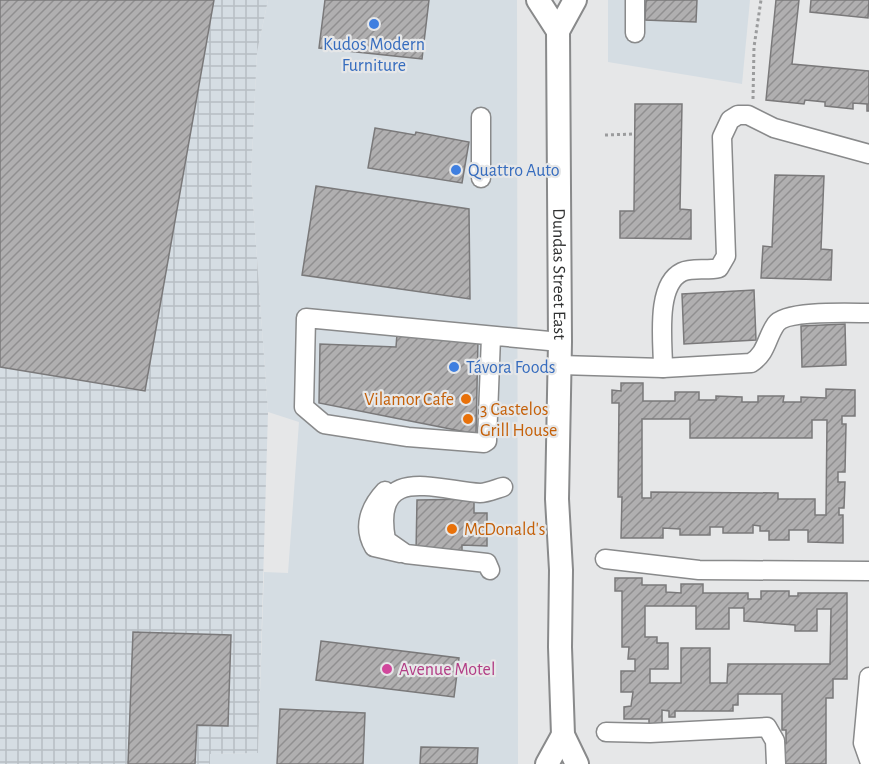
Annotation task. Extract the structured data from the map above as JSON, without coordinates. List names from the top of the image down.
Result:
{
  "streets": {
    "main road": ["Dundas Street East"]
  },
  "places": [
    "Kudos Modern Furniture",
    "Quattro Auto",
    "Távora Foods",
    "Vilamor Cafe",
    "3 Castelos Grill House",
    "McDonald's",
    "Avenue Motel"
  ]
}
